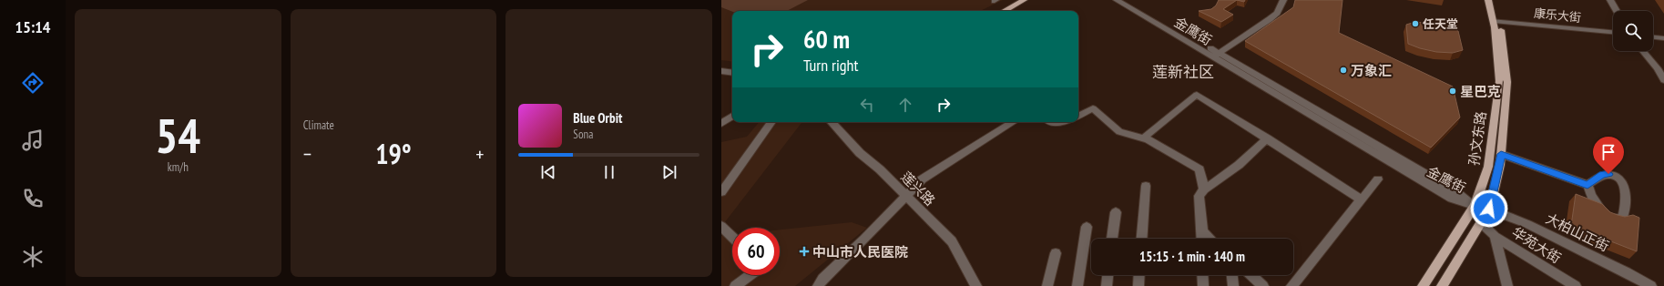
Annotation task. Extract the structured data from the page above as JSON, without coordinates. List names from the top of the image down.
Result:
{
  "streets": {
    "main road": ["孙文东路"],
    "street": [
      "康乐大街",
      "金鹰街",
      "莲兴路",
      "大柏山正街",
      "华苑大街"
    ]
  },
  "crossings": [
    ["康乐大街", "孙文东路"],
    ["金鹰街", "孙文东路"],
    ["金鹰街", "大柏山正街"],
    ["金鹰街", "华苑大街"],
    ["孙文东路", "大柏山正街"],
    ["孙文东路", "华苑大街"]
  ],
  "districts": ["莲新社区"],
  "places": {
    "other": ["任天堂", "万象汇", "星巴克"],
    "health": ["中山市人民医院"]
  },
  "page": {
    "tabs": "15:14",
    "tile": [
      ["54", "km/h"],
      "Climate"
    ],
    "turn": ["60 m", "Turn right"],
    "song": ["Blue Orbit", "Sona"],
    "heat": ["−", "19°", "+"],
    "limit": "60",
    "trip": "15:15 · 1 min · 140 m"
  }
}
